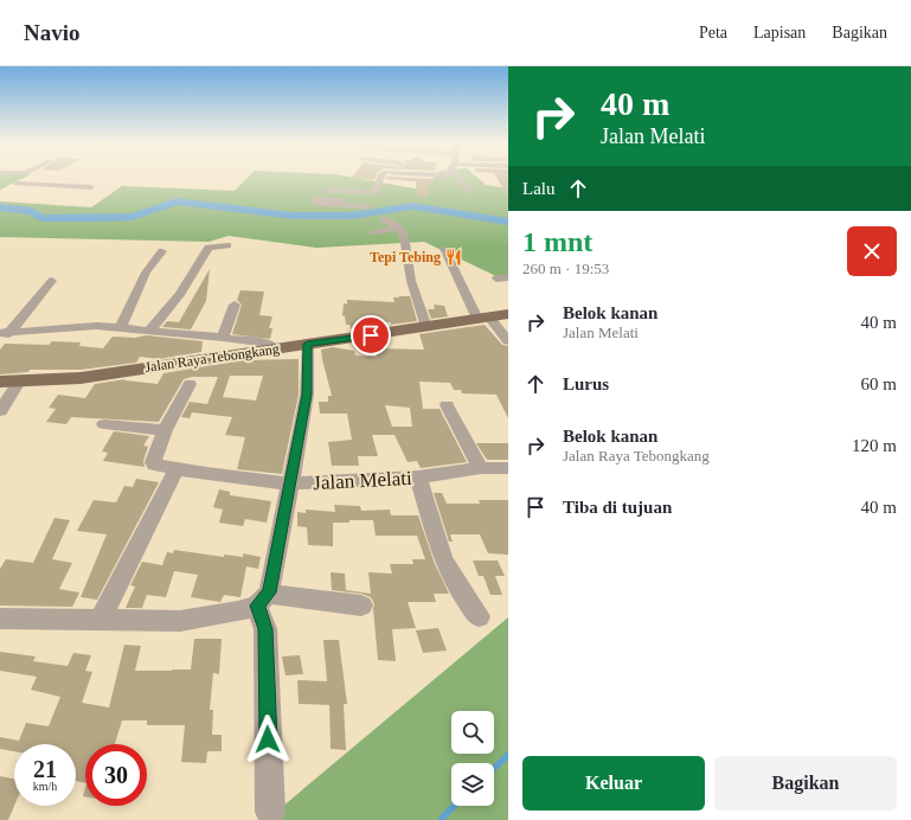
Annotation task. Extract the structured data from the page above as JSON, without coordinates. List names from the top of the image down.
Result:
{
  "streets": {
    "main road": ["Jalan Raya Tebongkang"],
    "street": ["Jalan Melati"]
  },
  "places": {
    "restaurant": ["Tepi Tebing"]
  },
  "page": {
    "header": "Navio",
    "nav": ["Peta", "Lapisan", "Bagikan"],
    "turn": ["40 m", "Jalan Melati"],
    "then": "Lalu",
    "heading": ["1 mnt", "260 m · 19:53"],
    "list": [
      {
        "name": "Belok kanan",
        "note": "Jalan Melati",
        "value": "40 m"
      },
      {
        "name": "Lurus",
        "value": "60 m"
      },
      {
        "name": "Belok kanan",
        "note": "Jalan Raya Tebongkang",
        "value": "120 m"
      },
      {
        "name": "Tiba di tujuan",
        "value": "40 m"
      }
    ],
    "speed": "21 km/h",
    "limit": "30",
    "buttons": ["Keluar", "Bagikan"]
  }
}
